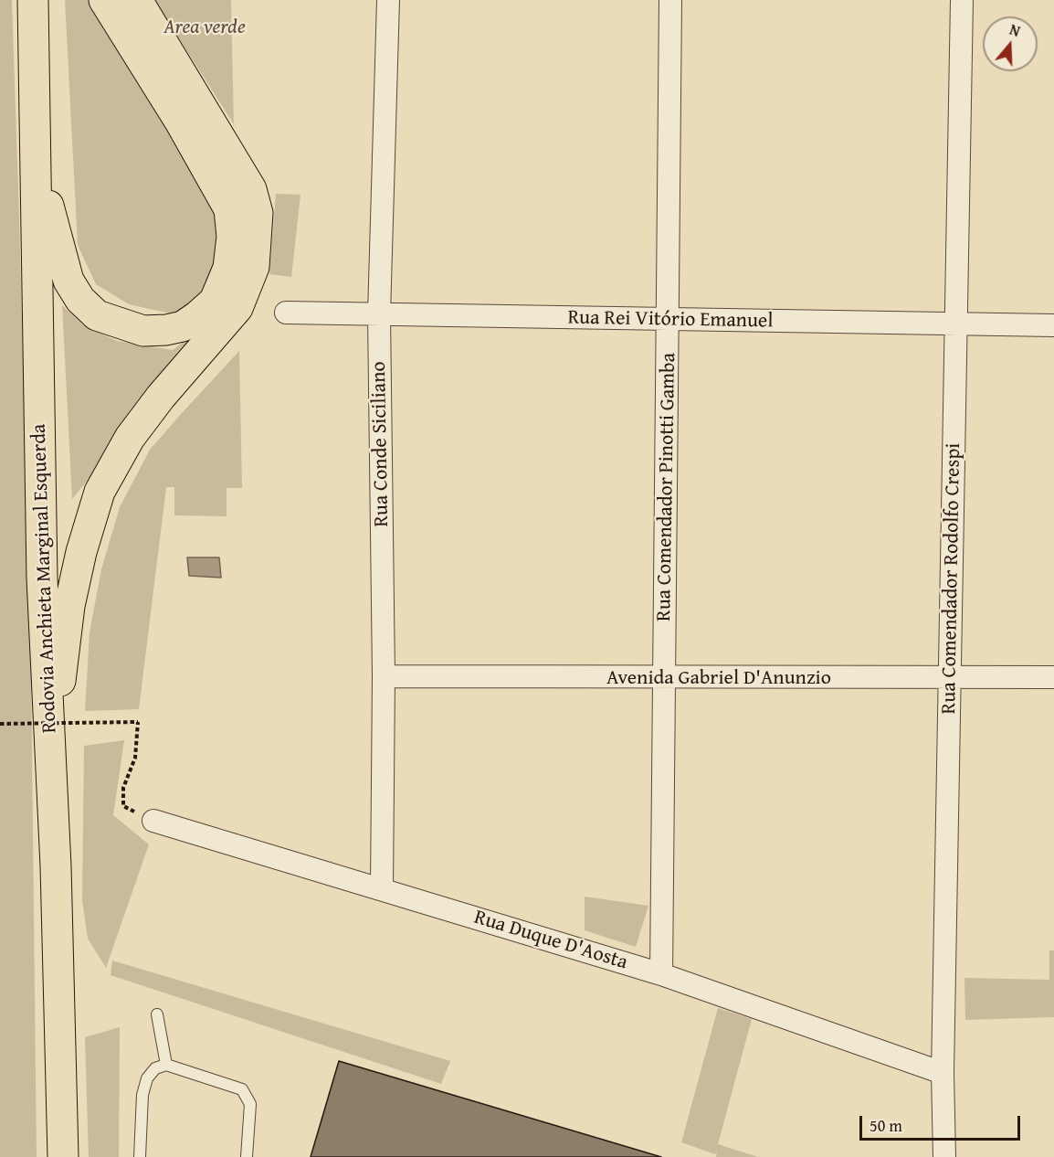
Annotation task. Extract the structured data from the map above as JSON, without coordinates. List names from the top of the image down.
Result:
{
  "streets": {
    "highway": ["Rodovia Anchieta Marginal Esquerda"],
    "street": [
      "Rua Rei Vitório Emanuel",
      "Rua Conde Siciliano",
      "Rua Comendador Pinotti Gamba",
      "Rua Comendador Rodolfo Crespi",
      "Avenida Gabriel D'Anunzio",
      "Rua Duque D'Aosta"
    ]
  },
  "crossings": [
    ["Rua Rei Vitório Emanuel", "Rua Conde Siciliano"],
    ["Rua Rei Vitório Emanuel", "Rua Comendador Pinotti Gamba"],
    ["Rua Rei Vitório Emanuel", "Rua Comendador Rodolfo Crespi"],
    ["Rua Conde Siciliano", "Avenida Gabriel D'Anunzio"],
    ["Rua Conde Siciliano", "Rua Duque D'Aosta"],
    ["Rua Comendador Pinotti Gamba", "Avenida Gabriel D'Anunzio"],
    ["Rua Comendador Pinotti Gamba", "Rua Duque D'Aosta"],
    ["Rua Comendador Rodolfo Crespi", "Avenida Gabriel D'Anunzio"],
    ["Rua Comendador Rodolfo Crespi", "Rua Duque D'Aosta"]
  ],
  "parks": ["Area verde"],
  "scale_bar": "50 m",
  "north": "top"
}
